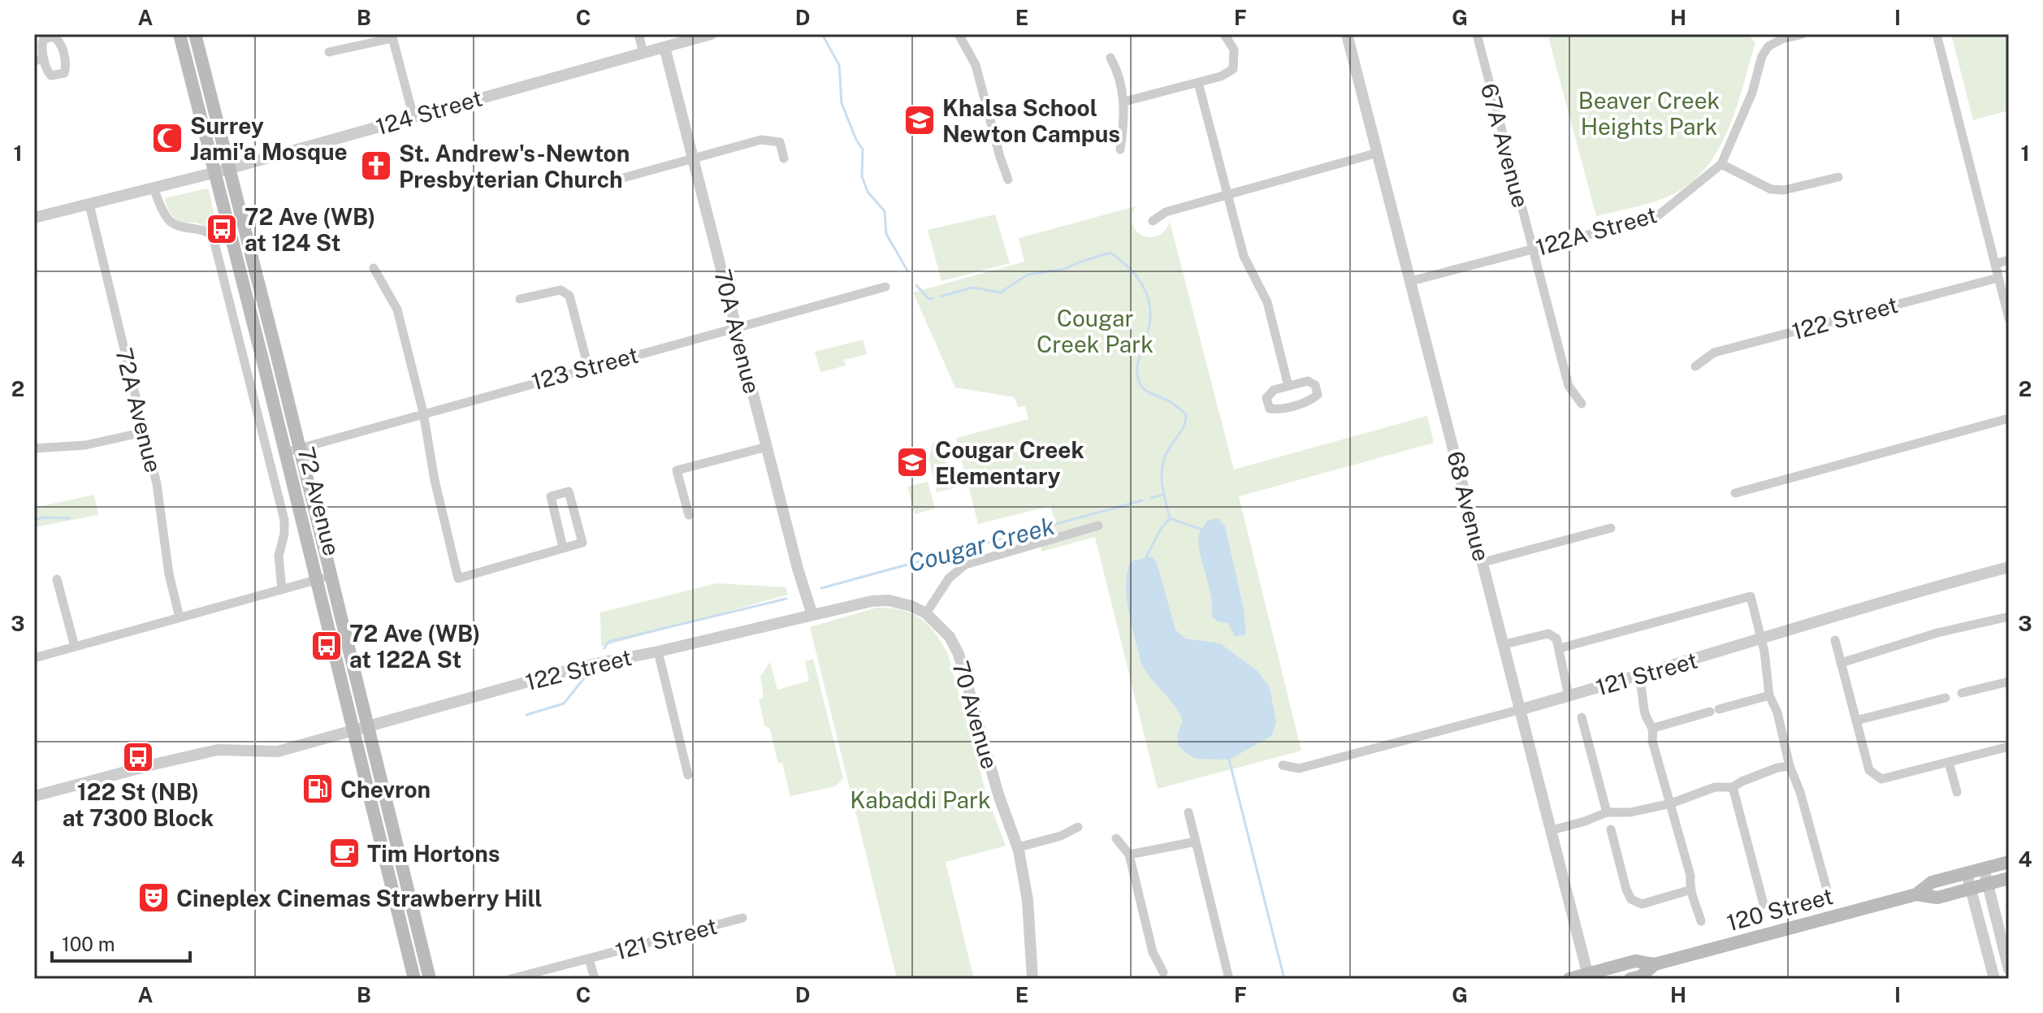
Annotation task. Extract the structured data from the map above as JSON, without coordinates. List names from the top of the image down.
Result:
{
  "streets": {
    "main road": ["72 Avenue", "120 Street"],
    "street": [
      "124 Street",
      "67A Avenue",
      "122A Street",
      "122 Street",
      "70A Avenue",
      "123 Street",
      "72A Avenue",
      "68 Avenue",
      "121 Street",
      "70 Avenue"
    ]
  },
  "crossings": [
    ["124 Street", "70A Avenue"],
    ["124 Street", "72A Avenue"],
    ["124 Street", "72 Avenue"],
    ["67A Avenue", "122A Street"],
    ["122A Street", "68 Avenue"],
    ["122 Street", "70A Avenue"],
    ["122 Street", "72 Avenue"],
    ["122 Street", "70 Avenue"],
    ["70A Avenue", "123 Street"],
    ["123 Street", "72 Avenue"],
    ["68 Avenue", "121 Street"],
    ["68 Avenue", "120 Street"]
  ],
  "water": ["Cougar Creek"],
  "parks": ["Beaver Creek Heights Park", "Cougar Creek Park", "Kabaddi Park"],
  "places": {
    "school or university": ["Khalsa School Newton Campus", "Cougar Creek Elementary"],
    "mosque": ["Surrey Jami'a Mosque"],
    "church": ["St. Andrew's-Newton Presbyterian Church"],
    "bus stop": ["72 Ave (WB) at 124 St", "72 Ave (WB) at 122A St", "122 St (NB) at 7300 Block"],
    "fuel station": ["Chevron"],
    "cafe": ["Tim Hortons"],
    "theatre": ["Cineplex Cinemas Strawberry Hill"]
  },
  "scale_bar": "100 m",
  "grid": {
    "columns": [
      "A",
      "B",
      "C",
      "D",
      "E",
      "F",
      "G",
      "H",
      "I"
    ],
    "rows": [
      "1",
      "2",
      "3",
      "4"
    ]
  }
}
